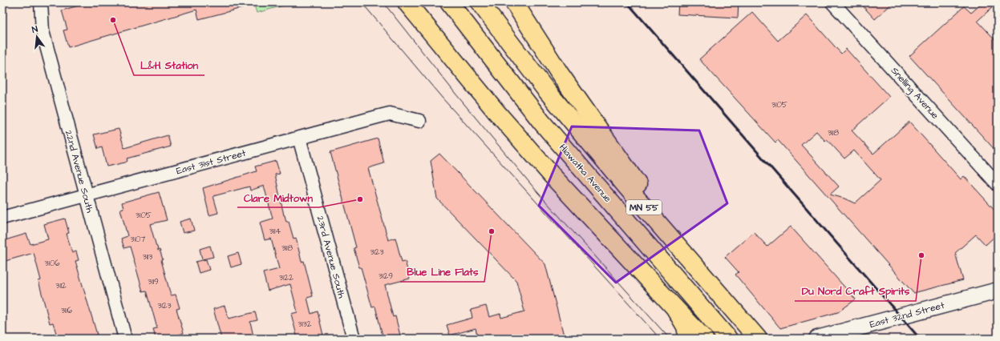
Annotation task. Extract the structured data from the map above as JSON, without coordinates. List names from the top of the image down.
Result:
{
  "streets": {
    "main road": ["Hiawatha Avenue", "MN 55"],
    "street": [
      "Snelling Avenue",
      "East 31st Street",
      "22nd Avenue South",
      "23rd Avenue South",
      "East 32nd Street"
    ]
  },
  "crossings": [
    ["East 31st Street", "22nd Avenue South"],
    ["East 31st Street", "23rd Avenue South"]
  ],
  "places": [
    "L&H Station",
    "Clare Midtown",
    "Blue Line Flats",
    "Du Nord Craft Spirits"
  ],
  "house_numbers": [
    "3105",
    "3118",
    "3105",
    "3114",
    "3107",
    "3118",
    "3123",
    "3113",
    "3106",
    "3129",
    "3122",
    "3119",
    "3112",
    "3123",
    "3116",
    "3132"
  ],
  "north": "top"
}
